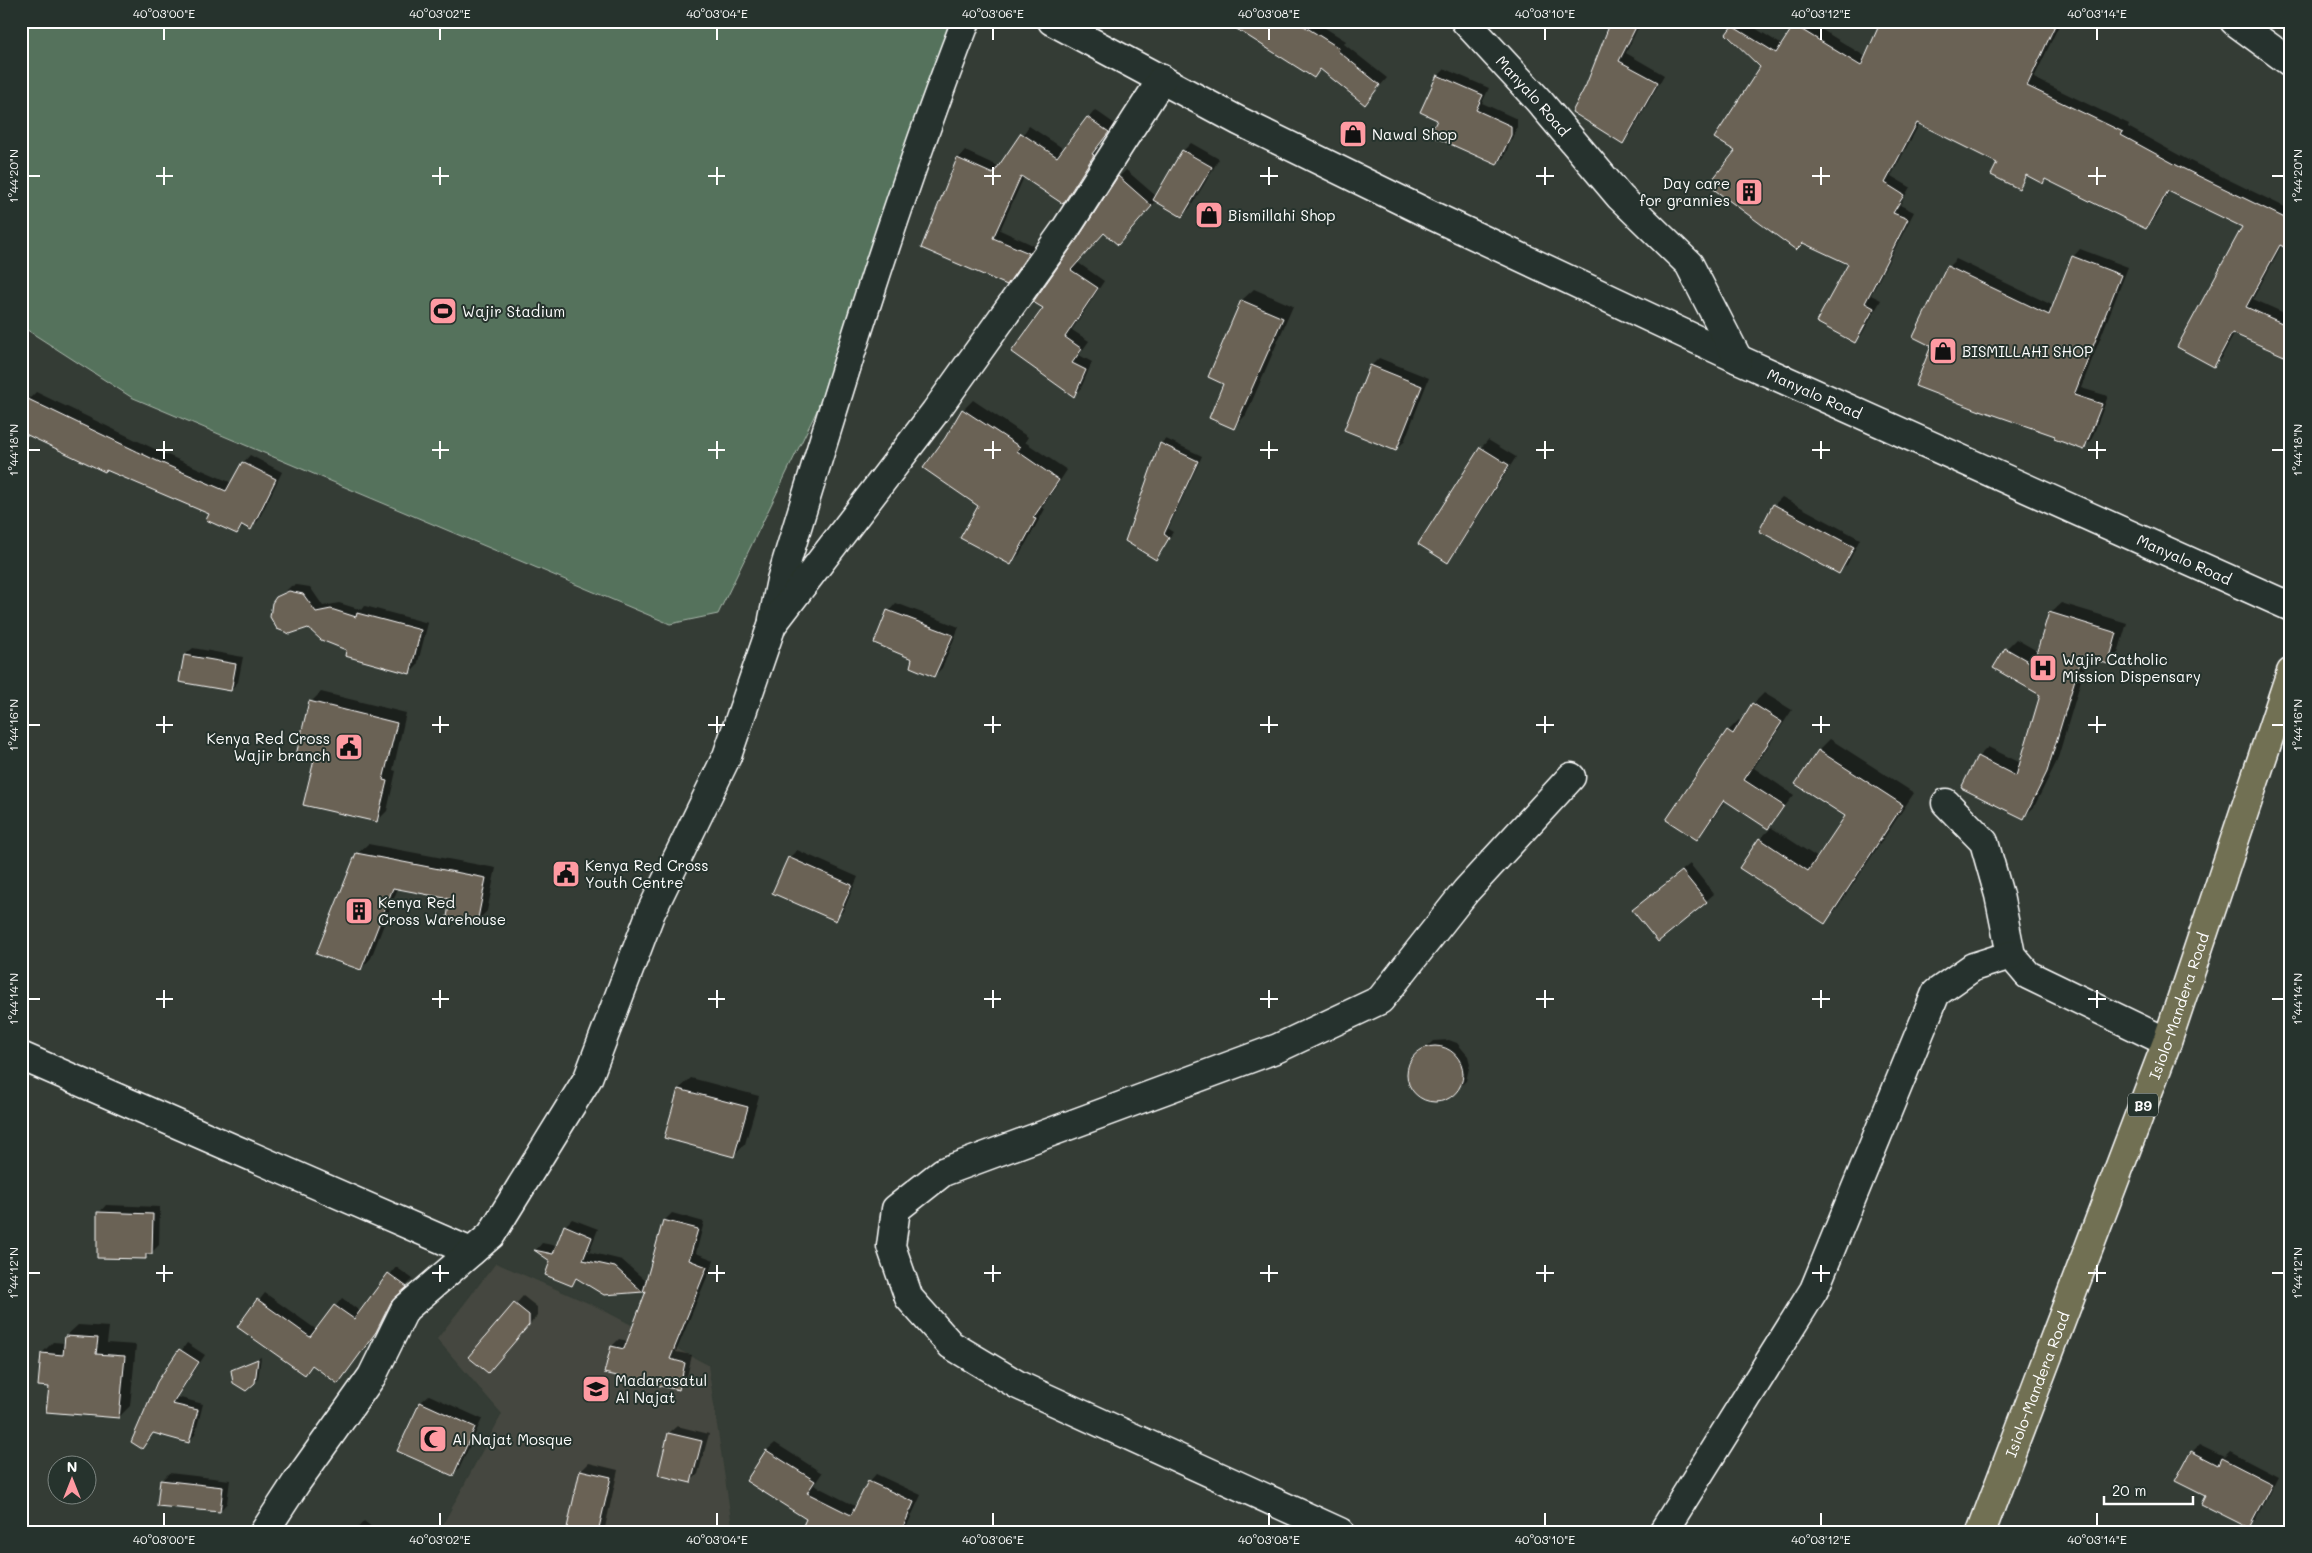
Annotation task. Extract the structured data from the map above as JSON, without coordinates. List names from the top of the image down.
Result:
{
  "streets": {
    "highway": ["Isiolo-Mandera Road", "B9"],
    "street": ["Manyalo Road"]
  },
  "places": {
    "shop": ["Nawal Shop", "Bismillahi Shop", "BISMILLAHI SHOP"],
    "building": ["Day care for grannies", "Kenya Red Cross Warehouse"],
    "sports": ["Wajir Stadium"],
    "hospital": ["Wajir Catholic Mission Dispensary"],
    "public building": ["Kenya Red Cross Wajir branch", "Kenya Red Cross Youth Centre"],
    "school or university": ["Madarasatul Al Najat"],
    "mosque": ["Al Najat Mosque"]
  },
  "scale_bar": "20 m",
  "north": "top",
  "coordinates": [
    "40°03'00\"E",
    "40°03'02\"E",
    "40°03'04\"E",
    "40°03'06\"E",
    "40°03'08\"E",
    "40°03'10\"E",
    "40°03'12\"E",
    "40°03'14\"E",
    "1°44'20\"N",
    "1°44'18\"N",
    "1°44'16\"N",
    "1°44'14\"N",
    "1°44'12\"N"
  ]
}
